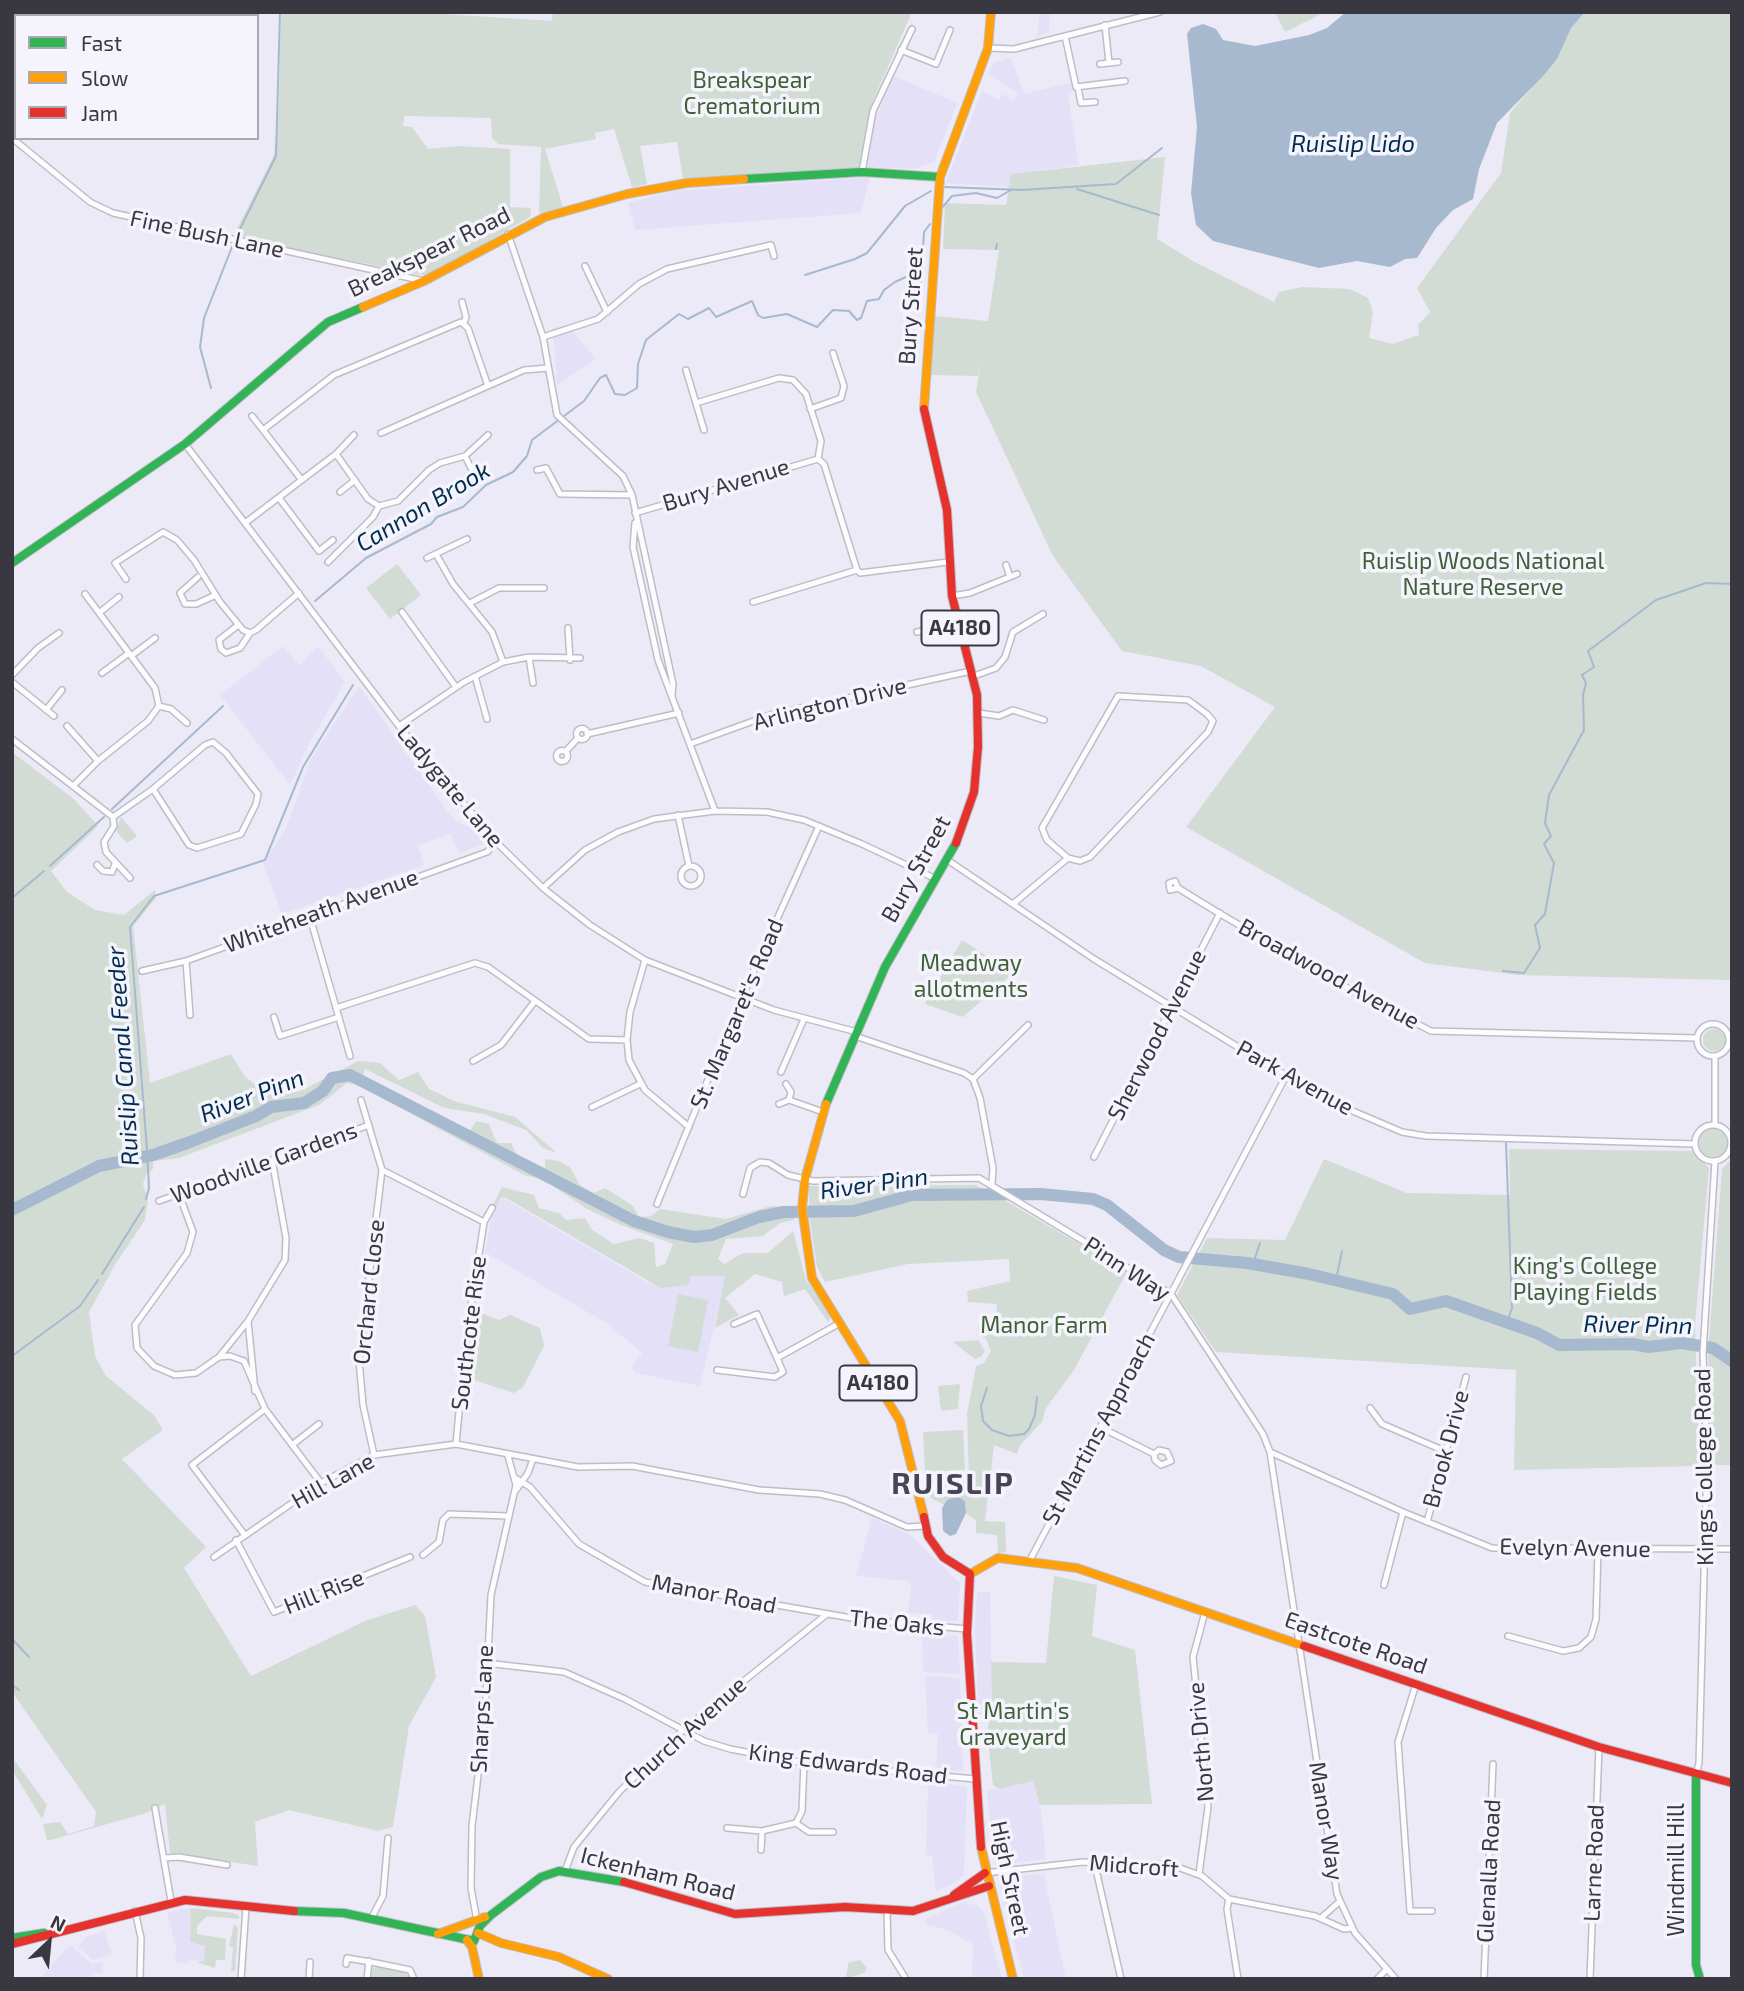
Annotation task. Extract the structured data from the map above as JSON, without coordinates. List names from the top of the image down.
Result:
{
  "streets": {
    "main road": [
      "Breakspear Road",
      "Bury Street",
      "A4180",
      "Eastcote Road",
      "Windmill Hill",
      "Ickenham Road",
      "High Street"
    ],
    "street": [
      "Fine Bush Lane",
      "Bury Avenue",
      "Arlington Drive",
      "Ladygate Lane",
      "Whiteheath Avenue",
      "Broadwood Avenue",
      "St. Margaret's Road",
      "Sherwood Avenue",
      "Park Avenue",
      "Woodville Gardens",
      "Pinn Way",
      "Orchard Close",
      "Southcote Rise",
      "St Martins Approach",
      "Brook Drive",
      "Kings College Road",
      "Hill Lane",
      "Evelyn Avenue",
      "Hill Rise",
      "Manor Road",
      "The Oaks",
      "Sharps Lane",
      "Church Avenue",
      "North Drive",
      "King Edwards Road",
      "Manor Way",
      "Larne Road",
      "Midcroft",
      "Glenalla Road"
    ]
  },
  "crossings": [
    ["Fine Bush Lane", "Breakspear Road"],
    ["Breakspear Road", "Bury Street"],
    ["Breakspear Road", "Ladygate Lane"],
    ["Bury Street", "A4180"],
    ["Bury Street", "Arlington Drive"],
    ["Bury Street", "Ladygate Lane"],
    ["Bury Street", "Park Avenue"],
    ["Bury Street", "Pinn Way"],
    ["Bury Street", "Eastcote Road"],
    ["Bury Street", "High Street"],
    ["Ladygate Lane", "Whiteheath Avenue"],
    ["Ladygate Lane", "St. Margaret's Road"],
    ["Broadwood Avenue", "Sherwood Avenue"],
    ["Sherwood Avenue", "Park Avenue"],
    ["Park Avenue", "St Martins Approach"],
    ["Park Avenue", "Kings College Road"],
    ["Pinn Way", "St Martins Approach"],
    ["Pinn Way", "Evelyn Avenue"],
    ["Pinn Way", "Eastcote Road"],
    ["Pinn Way", "Manor Way"],
    ["Orchard Close", "Hill Lane"],
    ["Southcote Rise", "Hill Lane"],
    ["St Martins Approach", "Eastcote Road"],
    ["Brook Drive", "Evelyn Avenue"],
    ["Kings College Road", "Evelyn Avenue"],
    ["Kings College Road", "Eastcote Road"],
    ["Kings College Road", "Windmill Hill"],
    ["Hill Lane", "Hill Rise"],
    ["Hill Lane", "Sharps Lane"],
    ["Manor Road", "The Oaks"],
    ["Manor Road", "Sharps Lane"],
    ["Manor Road", "Church Avenue"],
    ["The Oaks", "Church Avenue"],
    ["The Oaks", "High Street"],
    ["Eastcote Road", "North Drive"],
    ["Eastcote Road", "Manor Way"],
    ["Eastcote Road", "Larne Road"],
    ["Eastcote Road", "Windmill Hill"],
    ["Eastcote Road", "High Street"],
    ["Sharps Lane", "King Edwards Road"],
    ["Sharps Lane", "Ickenham Road"],
    ["Church Avenue", "King Edwards Road"],
    ["Church Avenue", "Ickenham Road"],
    ["North Drive", "Midcroft"],
    ["King Edwards Road", "High Street"],
    ["Manor Way", "Midcroft"],
    ["Midcroft", "Ickenham Road"],
    ["Midcroft", "High Street"],
    ["Ickenham Road", "High Street"]
  ],
  "districts": ["RUISLIP"],
  "water": [
    "Ruislip Lido",
    "Cannon Brook",
    "Ruislip Canal Feeder",
    "River Pinn"
  ],
  "parks": [
    "Breakspear Crematorium",
    "Ruislip Woods National Nature Reserve",
    "Meadway allotments",
    "King's College Playing Fields",
    "Manor Farm",
    "St Martin's Graveyard"
  ],
  "legend": ["Fast", "Slow", "Jam"],
  "north": "top right"
}
